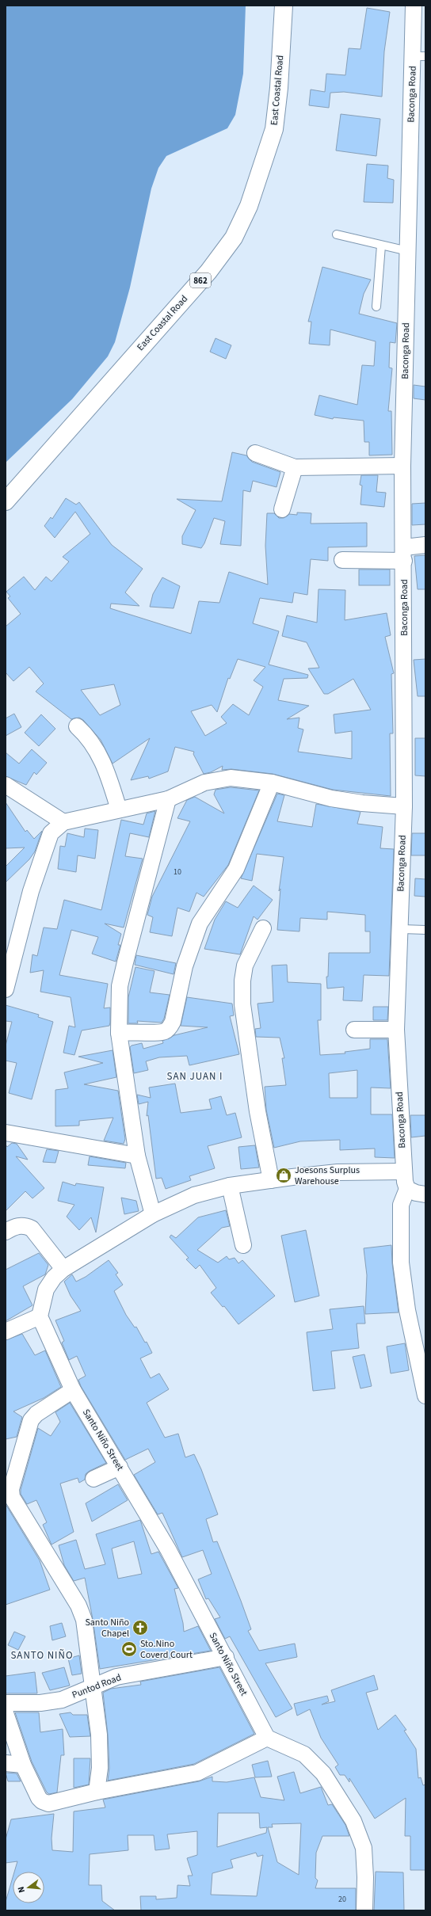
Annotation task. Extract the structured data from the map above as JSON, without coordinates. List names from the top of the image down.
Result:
{
  "streets": {
    "main road": ["East Coastal Road", "862"],
    "street": ["Baconga Road", "Santo Niño Street", "Puntod Road"]
  },
  "crossings": [
    ["Santo Niño Street", "Puntod Road"]
  ],
  "districts": ["SAN JUAN I", "SANTO NIÑO"],
  "places": {
    "shop": ["Joesons Surplus Warehouse"],
    "church": ["Santo Niño Chapel"],
    "sports": ["Sto.Nino Coverd Court"]
  },
  "house_numbers": ["10", "20"],
  "north": "left"
}
